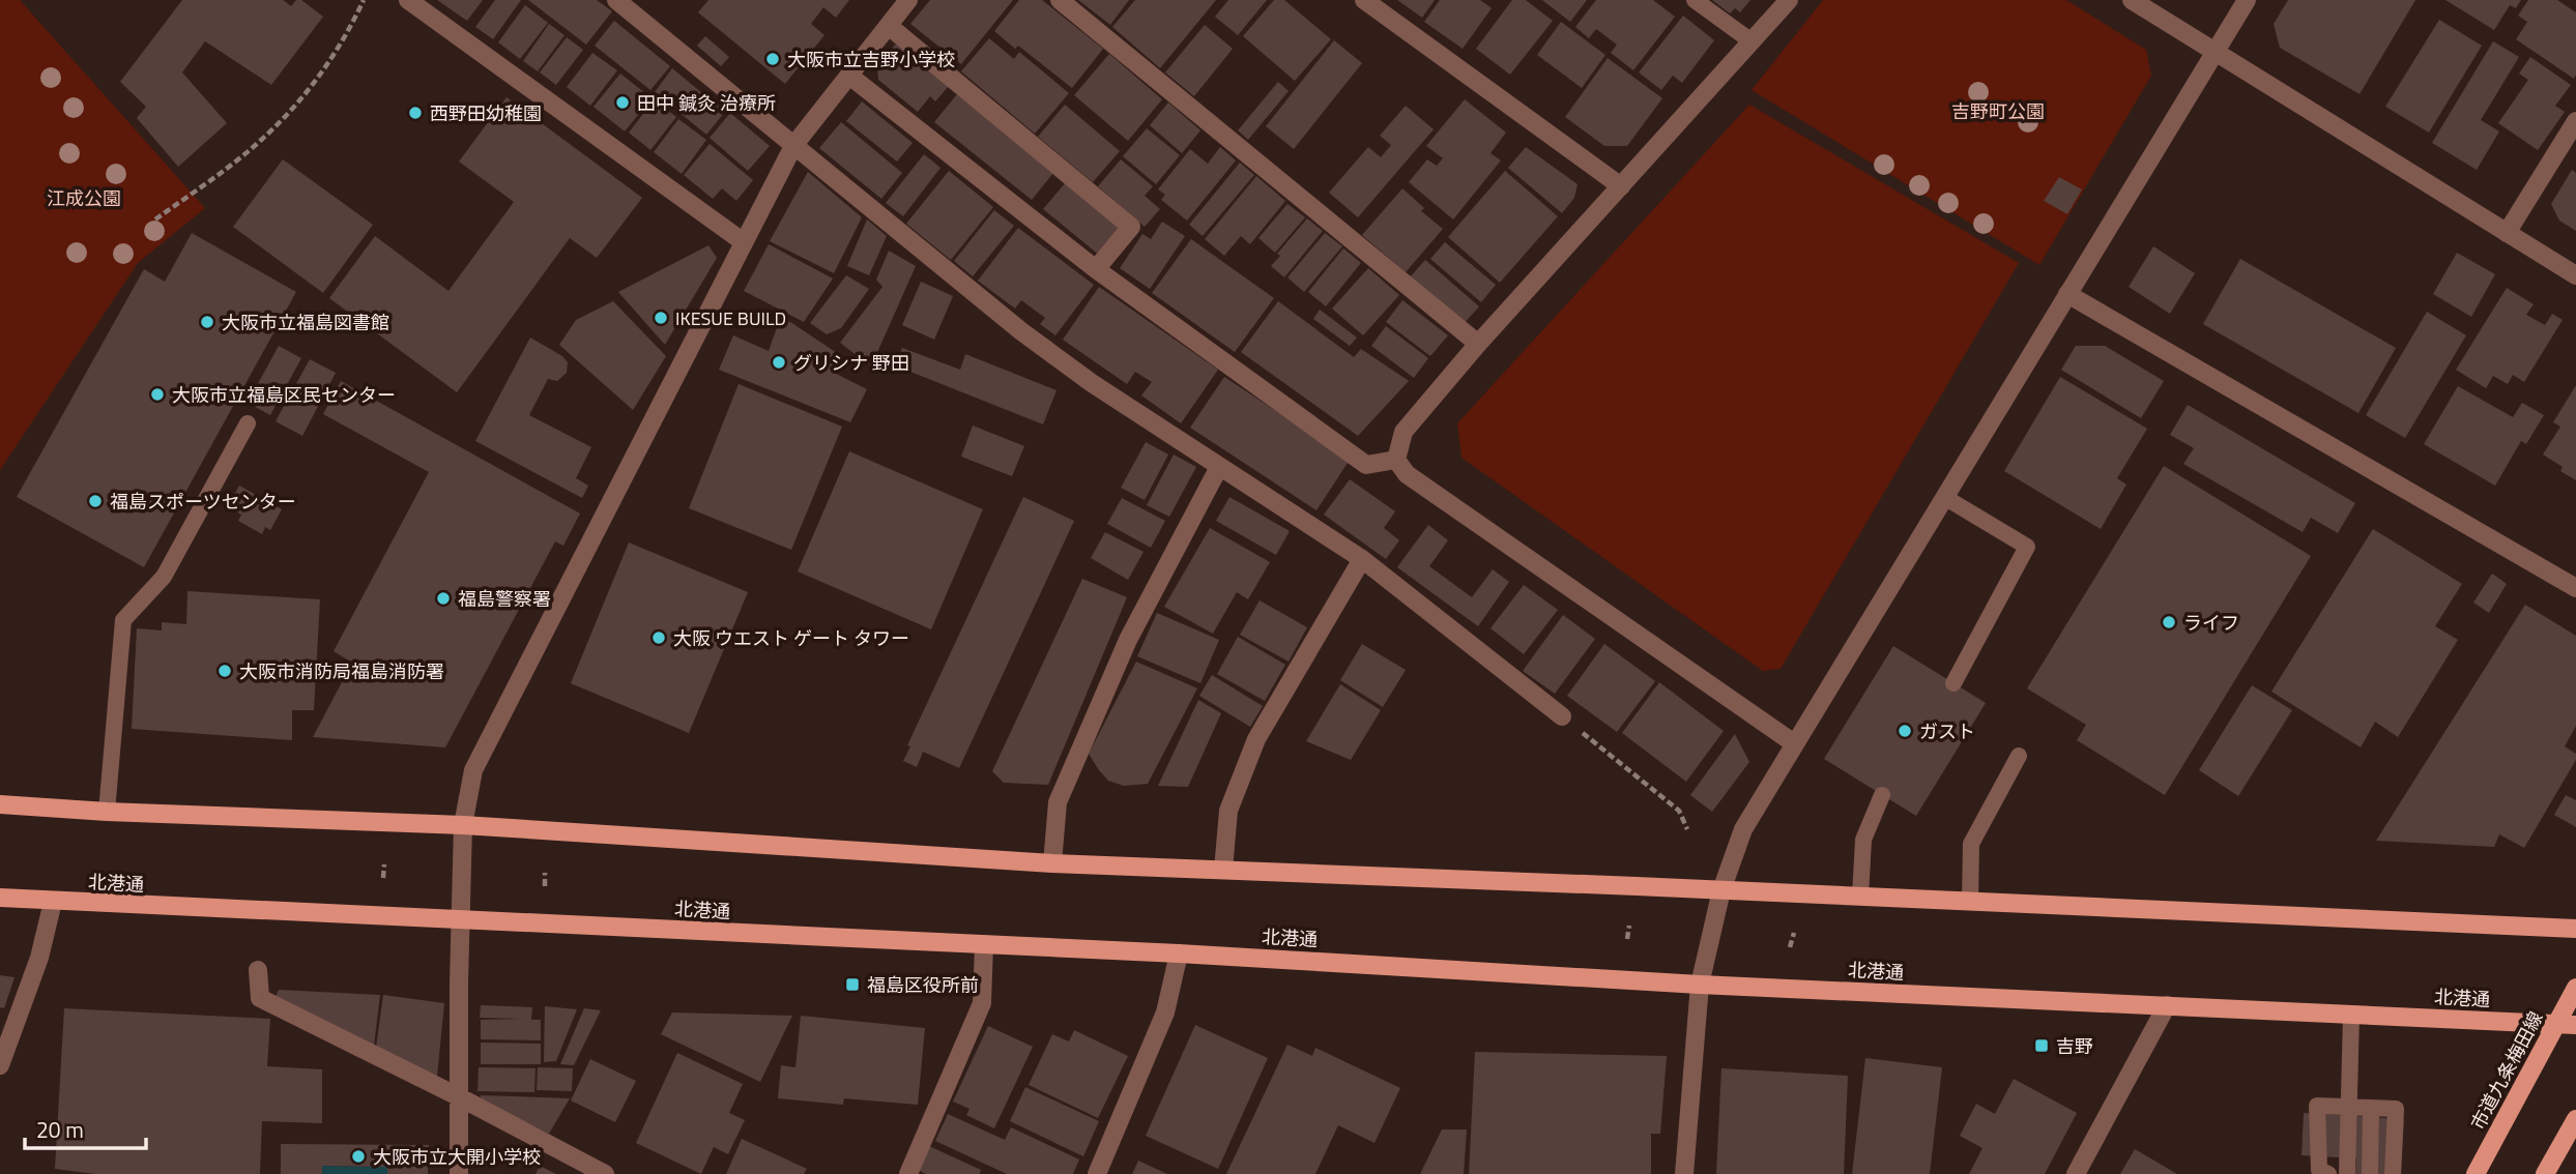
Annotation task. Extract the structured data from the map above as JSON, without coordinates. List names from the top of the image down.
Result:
{
  "streets": {
    "main road": ["北港通", "市道九条梅田線"]
  },
  "crossings": [
    ["北港通", "市道九条梅田線"]
  ],
  "parks": ["吉野町公園", "江成公園"],
  "places": {
    "other": [
      "大阪市立吉野小学校",
      "田中 鍼灸 治療所",
      "西野田幼稚園",
      "IKESUE BUILD",
      "大阪市立福島図書館",
      "グリシナ 野田",
      "大阪市立福島区民センター",
      "福島スポーツセンター",
      "福島警察署",
      "ライフ",
      "大阪 ウエスト ゲート タワー",
      "大阪市消防局福島消防署",
      "ガスト",
      "大阪市立大開小学校"
    ],
    "transit": ["福島区役所前", "吉野"]
  },
  "scale_bar": "20 m"
}
